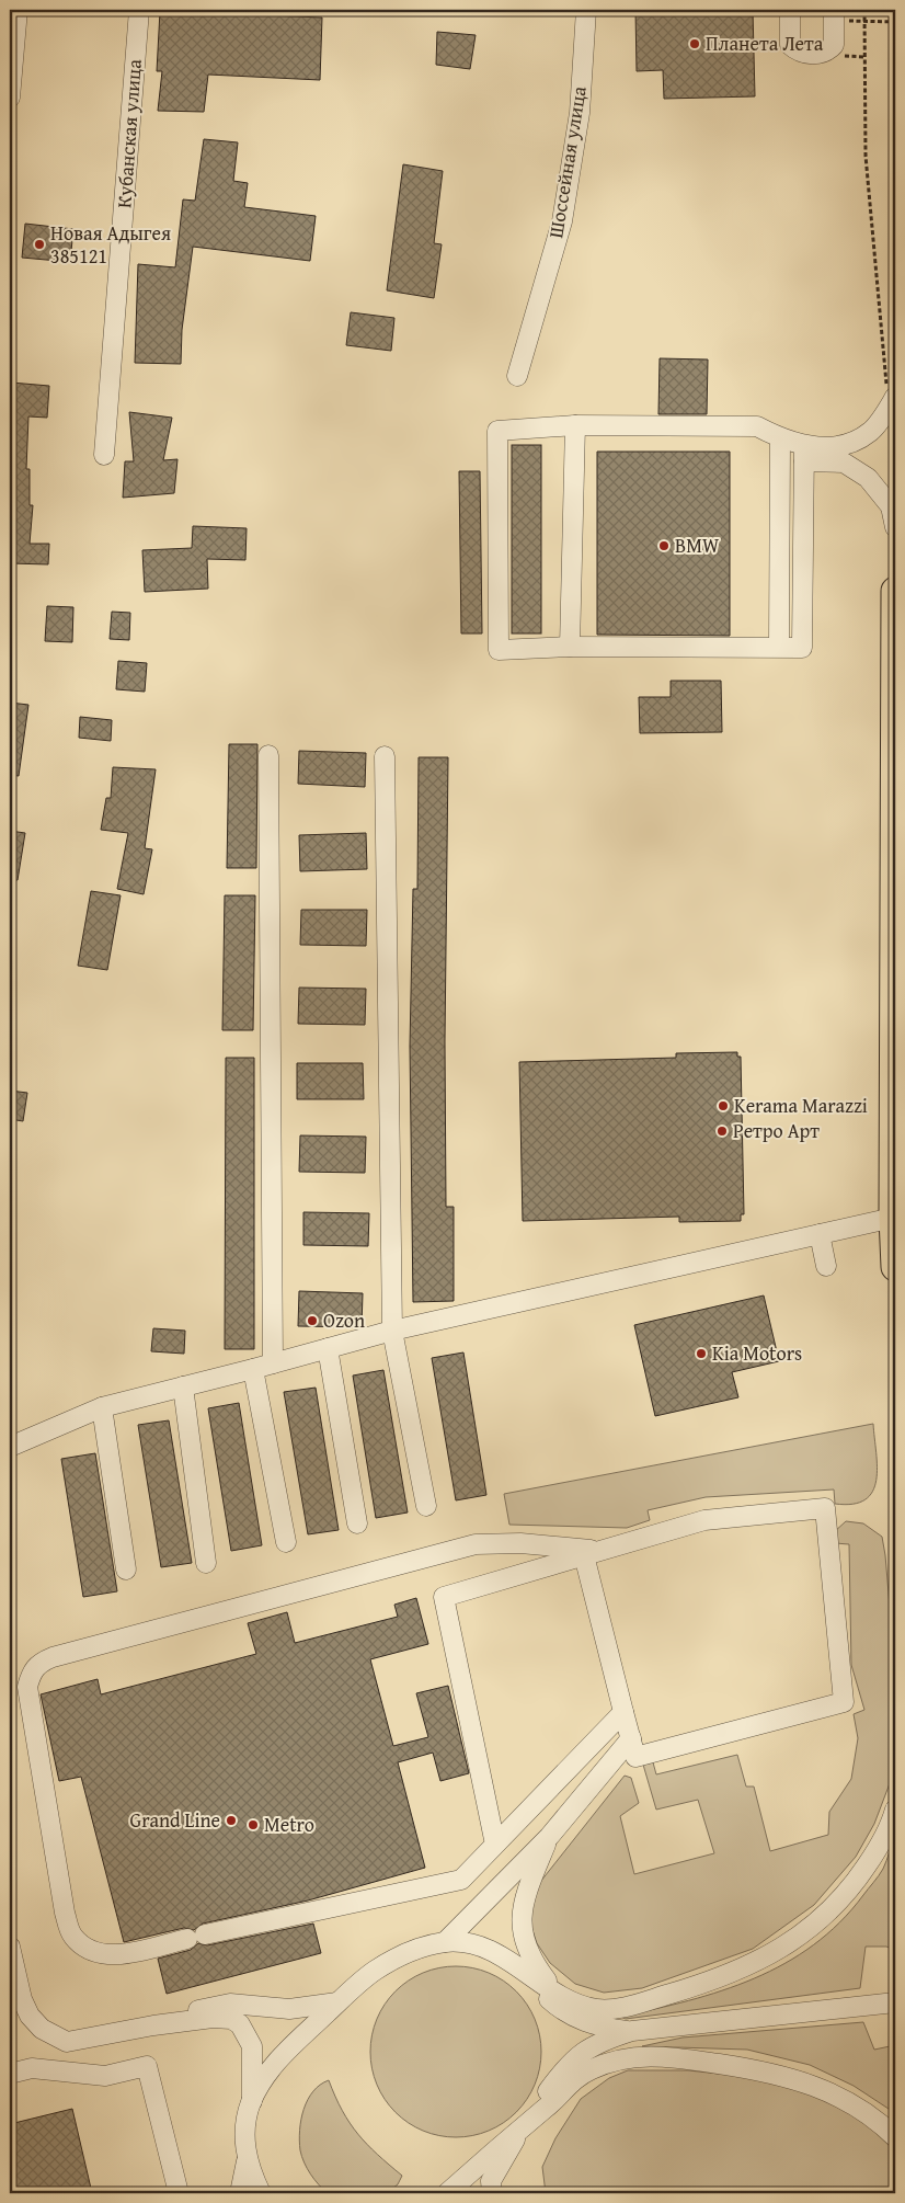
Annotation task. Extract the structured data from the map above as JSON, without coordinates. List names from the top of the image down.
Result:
{
  "streets": {
    "street": ["Кубанская улица", "Шоссейная улица"]
  },
  "places": [
    "Планета Лета",
    "Новая Адыгея 385121",
    "BMW",
    "Kerama Marazzi",
    "Ретро Арт",
    "Ozon",
    "Kia Motors",
    "Grand Line",
    "Metro"
  ]
}
